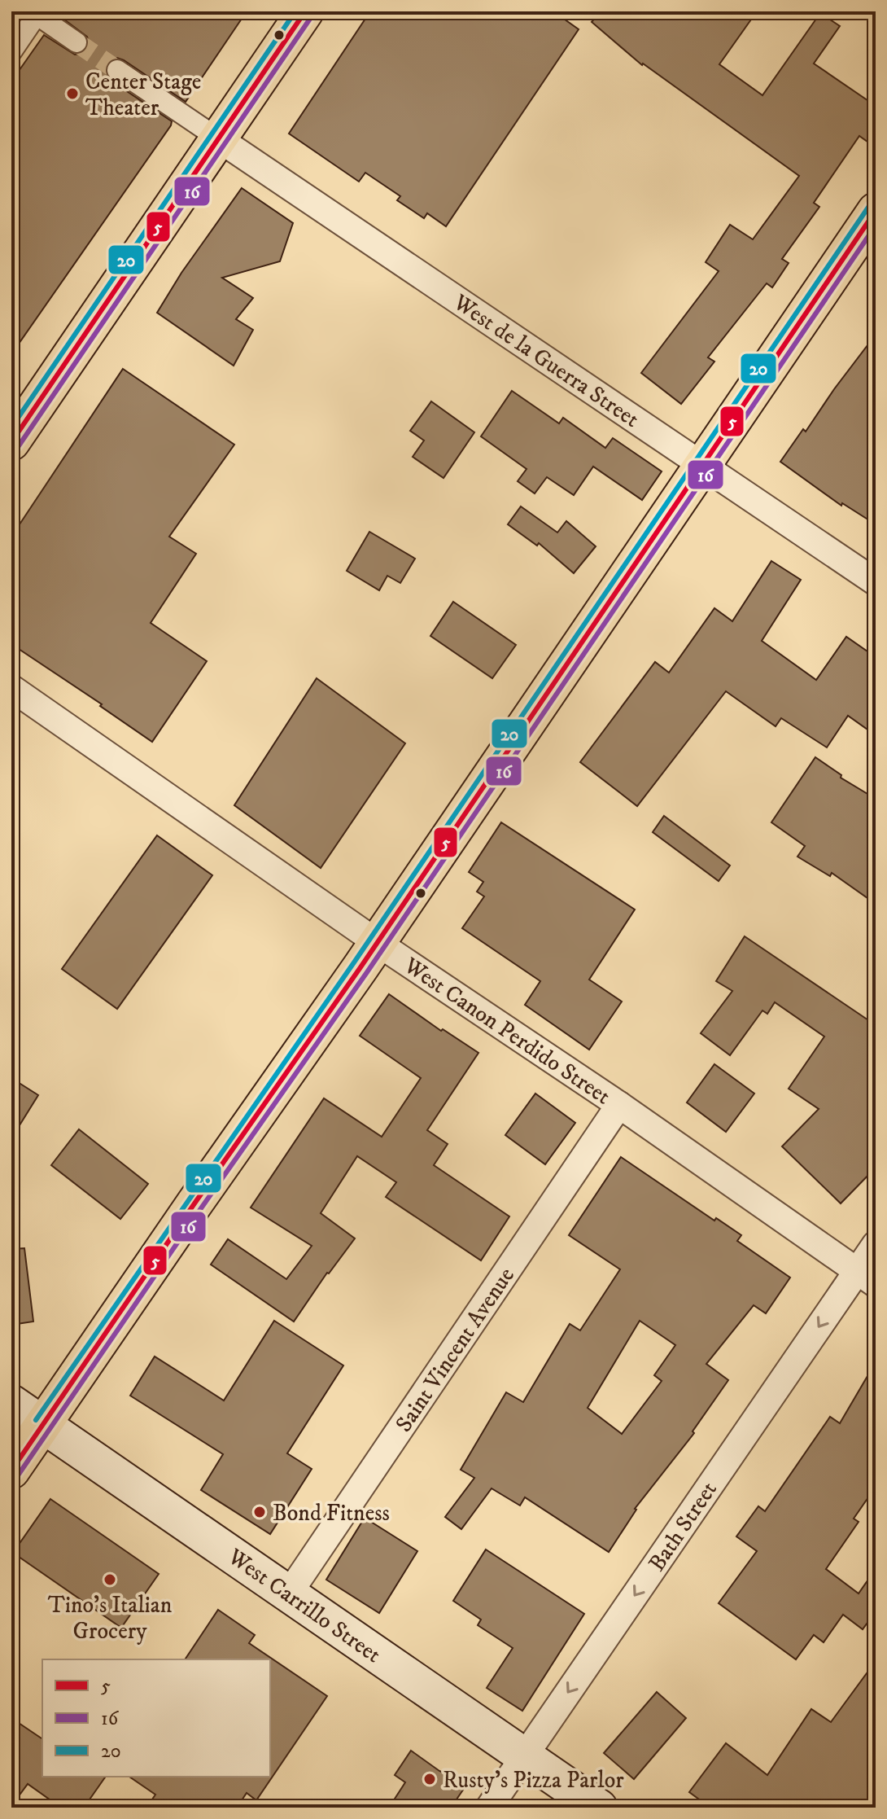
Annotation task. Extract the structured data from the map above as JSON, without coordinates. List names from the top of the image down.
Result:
{
  "streets": {
    "main road": ["West Carrillo Street"],
    "street": [
      "West de la Guerra Street",
      "West Canon Perdido Street",
      "Saint Vincent Avenue",
      "Bath Street"
    ]
  },
  "crossings": [
    ["West Canon Perdido Street", "Saint Vincent Avenue"],
    ["West Canon Perdido Street", "Bath Street"],
    ["Saint Vincent Avenue", "West Carrillo Street"],
    ["Bath Street", "West Carrillo Street"]
  ],
  "one_way": ["Bath Street"],
  "places": [
    "Center Stage Theater",
    "Bond Fitness",
    "Tino's Italian Grocery",
    "Rusty's Pizza Parlor"
  ],
  "lines": ["transit line 5", "transit line 20", "transit line 16"],
  "legend": ["5", "16", "20"]
}
